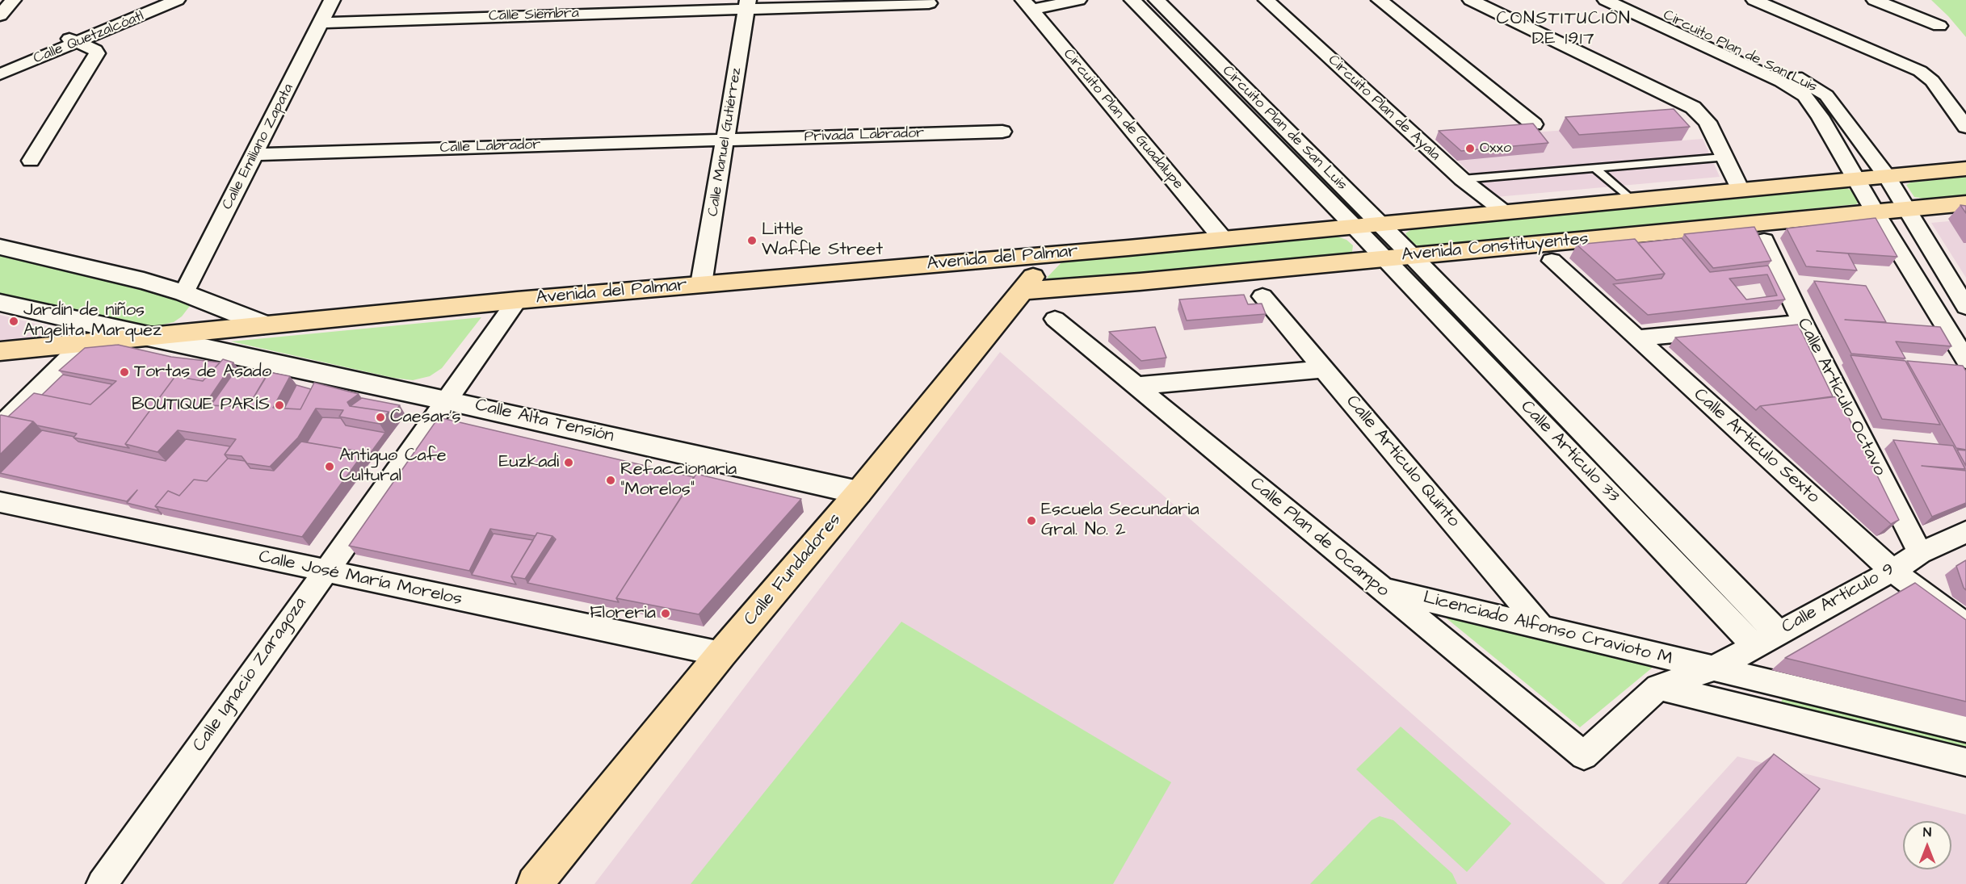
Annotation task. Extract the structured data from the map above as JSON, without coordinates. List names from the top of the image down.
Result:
{
  "streets": {
    "main road": ["Avenida Constituyentes", "Avenida del Palmar", "Calle Fundadores"],
    "street": [
      "Calle Siembra",
      "Calle Quetzalcóatl",
      "Circuito Plan de San Luis",
      "Circuito Plan de Ayala",
      "Circuito Plan de Guadalupe",
      "Privada Labrador",
      "Calle Manuel Gutiérrez",
      "Calle Emiliano Zapata",
      "Calle Labrador",
      "Calle Artículo Octavo",
      "Calle Alta Tensión",
      "Calle Artículo Sexto",
      "Calle Artículo 33",
      "Calle Artículo Quinto",
      "Calle Plan de Ocampo",
      "Calle José María Morelos",
      "Calle Artículo 9",
      "Licenciado Alfonso Cravioto M",
      "Calle Ignacio Zaragoza"
    ]
  },
  "crossings": [
    ["Calle Siembra", "Calle Manuel Gutiérrez"],
    ["Calle Siembra", "Calle Emiliano Zapata"],
    ["Circuito Plan de San Luis", "Avenida Constituyentes"],
    ["Circuito Plan de San Luis", "Calle Artículo 33"],
    ["Circuito Plan de Ayala", "Avenida Constituyentes"],
    ["Circuito Plan de Guadalupe", "Avenida Constituyentes"],
    ["Circuito Plan de Guadalupe", "Avenida del Palmar"],
    ["Privada Labrador", "Calle Manuel Gutiérrez"],
    ["Privada Labrador", "Calle Labrador"],
    ["Calle Manuel Gutiérrez", "Calle Labrador"],
    ["Calle Manuel Gutiérrez", "Avenida del Palmar"],
    ["Calle Emiliano Zapata", "Calle Labrador"],
    ["Avenida Constituyentes", "Avenida del Palmar"],
    ["Avenida Constituyentes", "Calle Artículo 33"],
    ["Avenida Constituyentes", "Calle Fundadores"],
    ["Avenida del Palmar", "Calle Alta Tensión"],
    ["Avenida del Palmar", "Calle Fundadores"],
    ["Avenida del Palmar", "Calle Ignacio Zaragoza"],
    ["Calle Artículo Octavo", "Calle Artículo 9"],
    ["Calle Alta Tensión", "Calle Fundadores"],
    ["Calle Alta Tensión", "Calle Ignacio Zaragoza"],
    ["Calle Artículo Sexto", "Calle Artículo 9"],
    ["Calle Artículo 33", "Calle Artículo 9"],
    ["Calle Artículo Quinto", "Licenciado Alfonso Cravioto M"],
    ["Calle Plan de Ocampo", "Calle Artículo 9"],
    ["Calle Plan de Ocampo", "Licenciado Alfonso Cravioto M"],
    ["Calle Fundadores", "Calle José María Morelos"],
    ["Calle José María Morelos", "Calle Ignacio Zaragoza"],
    ["Calle Artículo 9", "Licenciado Alfonso Cravioto M"]
  ],
  "districts": ["CONSTITUCIÓN DE 1917"],
  "places": [
    "Oxxo",
    "Little Waffle Street",
    "Jardín de niños Angelita Marquez",
    "Tortas de Asado",
    "BOUTIQUE PARÍS",
    "Caesar's",
    "Euzkadi",
    "Antiguo Cafe Cultural",
    "Refaccionaria \"Morelos\"",
    "Escuela Secundaria Gral. No. 2",
    "Floreria"
  ],
  "north": "top"
}
